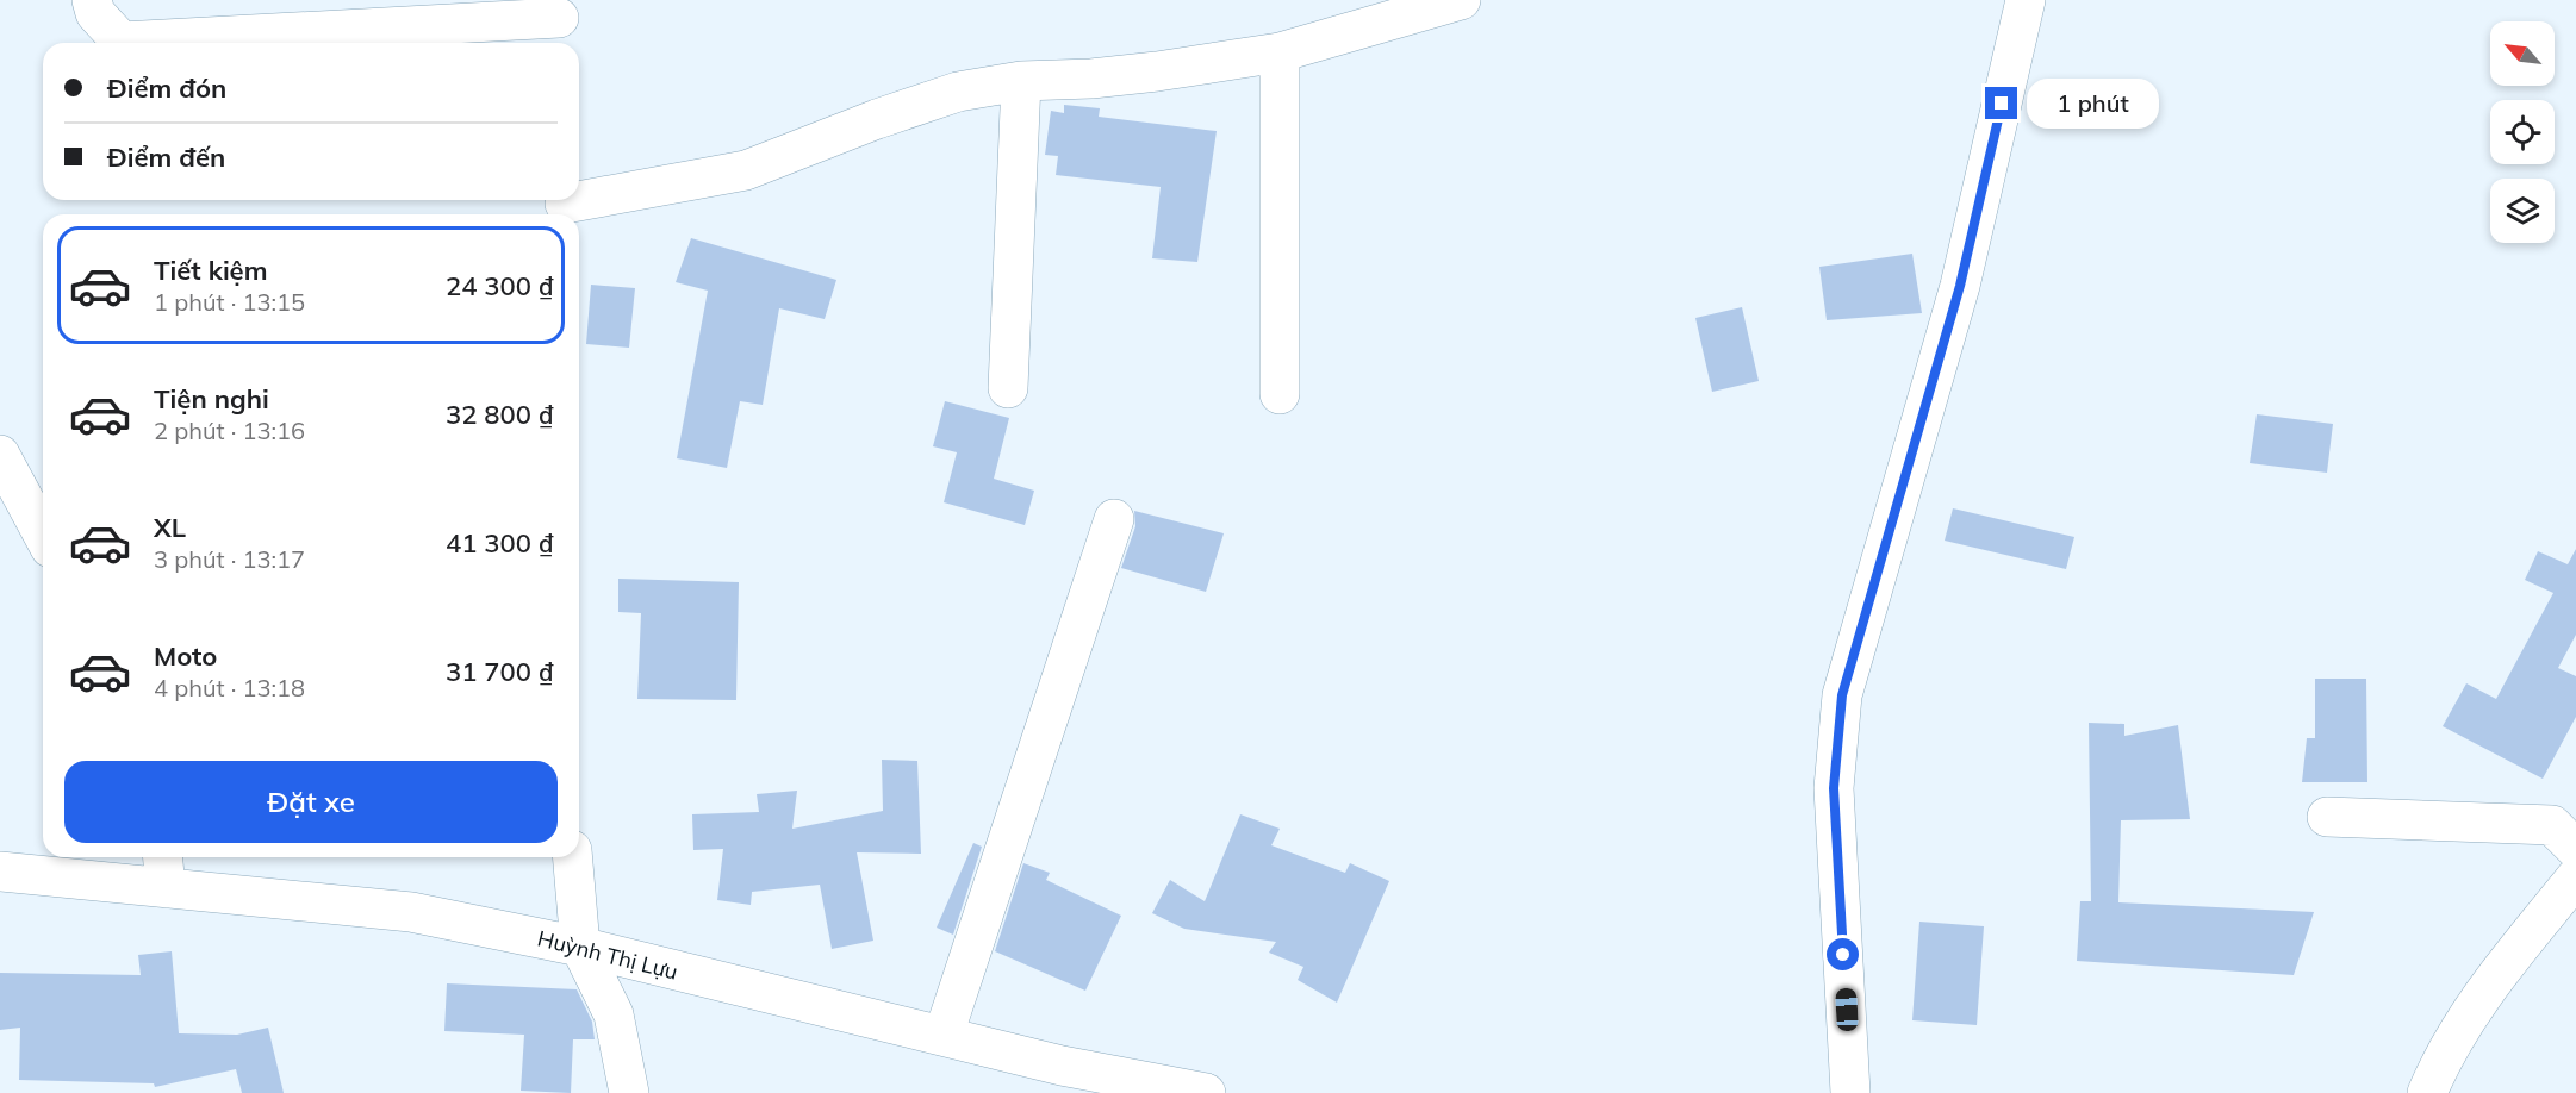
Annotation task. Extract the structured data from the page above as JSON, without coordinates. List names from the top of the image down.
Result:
{
  "streets": {
    "street": ["Huỳnh Thị Lựu"]
  },
  "north": "top left",
  "page": {
    "banner": ["Điểm đón", "Điểm đến"],
    "bubble": "1 phút",
    "list": [
      {
        "name": "Tiết kiệm",
        "note": "1 phút · 13:15",
        "value": "24 300 ₫"
      },
      {
        "name": "Tiện nghi",
        "note": "2 phút · 13:16",
        "value": "32 800 ₫"
      },
      {
        "name": "XL",
        "note": "3 phút · 13:17",
        "value": "41 300 ₫"
      },
      {
        "name": "Moto",
        "note": "4 phút · 13:18",
        "value": "31 700 ₫"
      }
    ],
    "buttons": "Đặt xe"
  }
}
